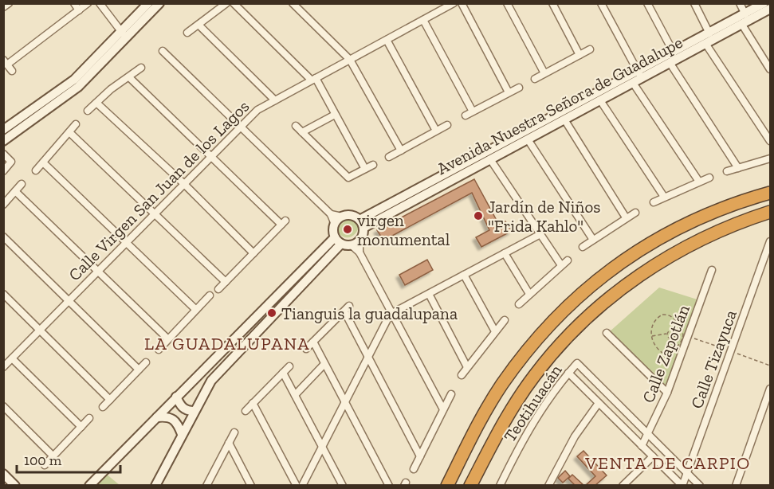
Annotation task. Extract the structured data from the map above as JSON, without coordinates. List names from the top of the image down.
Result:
{
  "streets": {
    "street": [
      "Avenida Nuestra Señora de Guadalupe",
      "Calle Virgen San Juan de los Lagos",
      "Calle Zapotlán",
      "Calle Tizayuca",
      "Teotihuacán"
    ]
  },
  "crossings": [
    ["Calle Zapotlán", "Teotihuacán"]
  ],
  "districts": ["LA GUADALUPANA", "VENTA DE CARPIO"],
  "places": ["Jardín de Niños \"Frida Kahlo\"", "virgen monumental", "Tianguis la guadalupana"],
  "scale_bar": "100 m"
}
